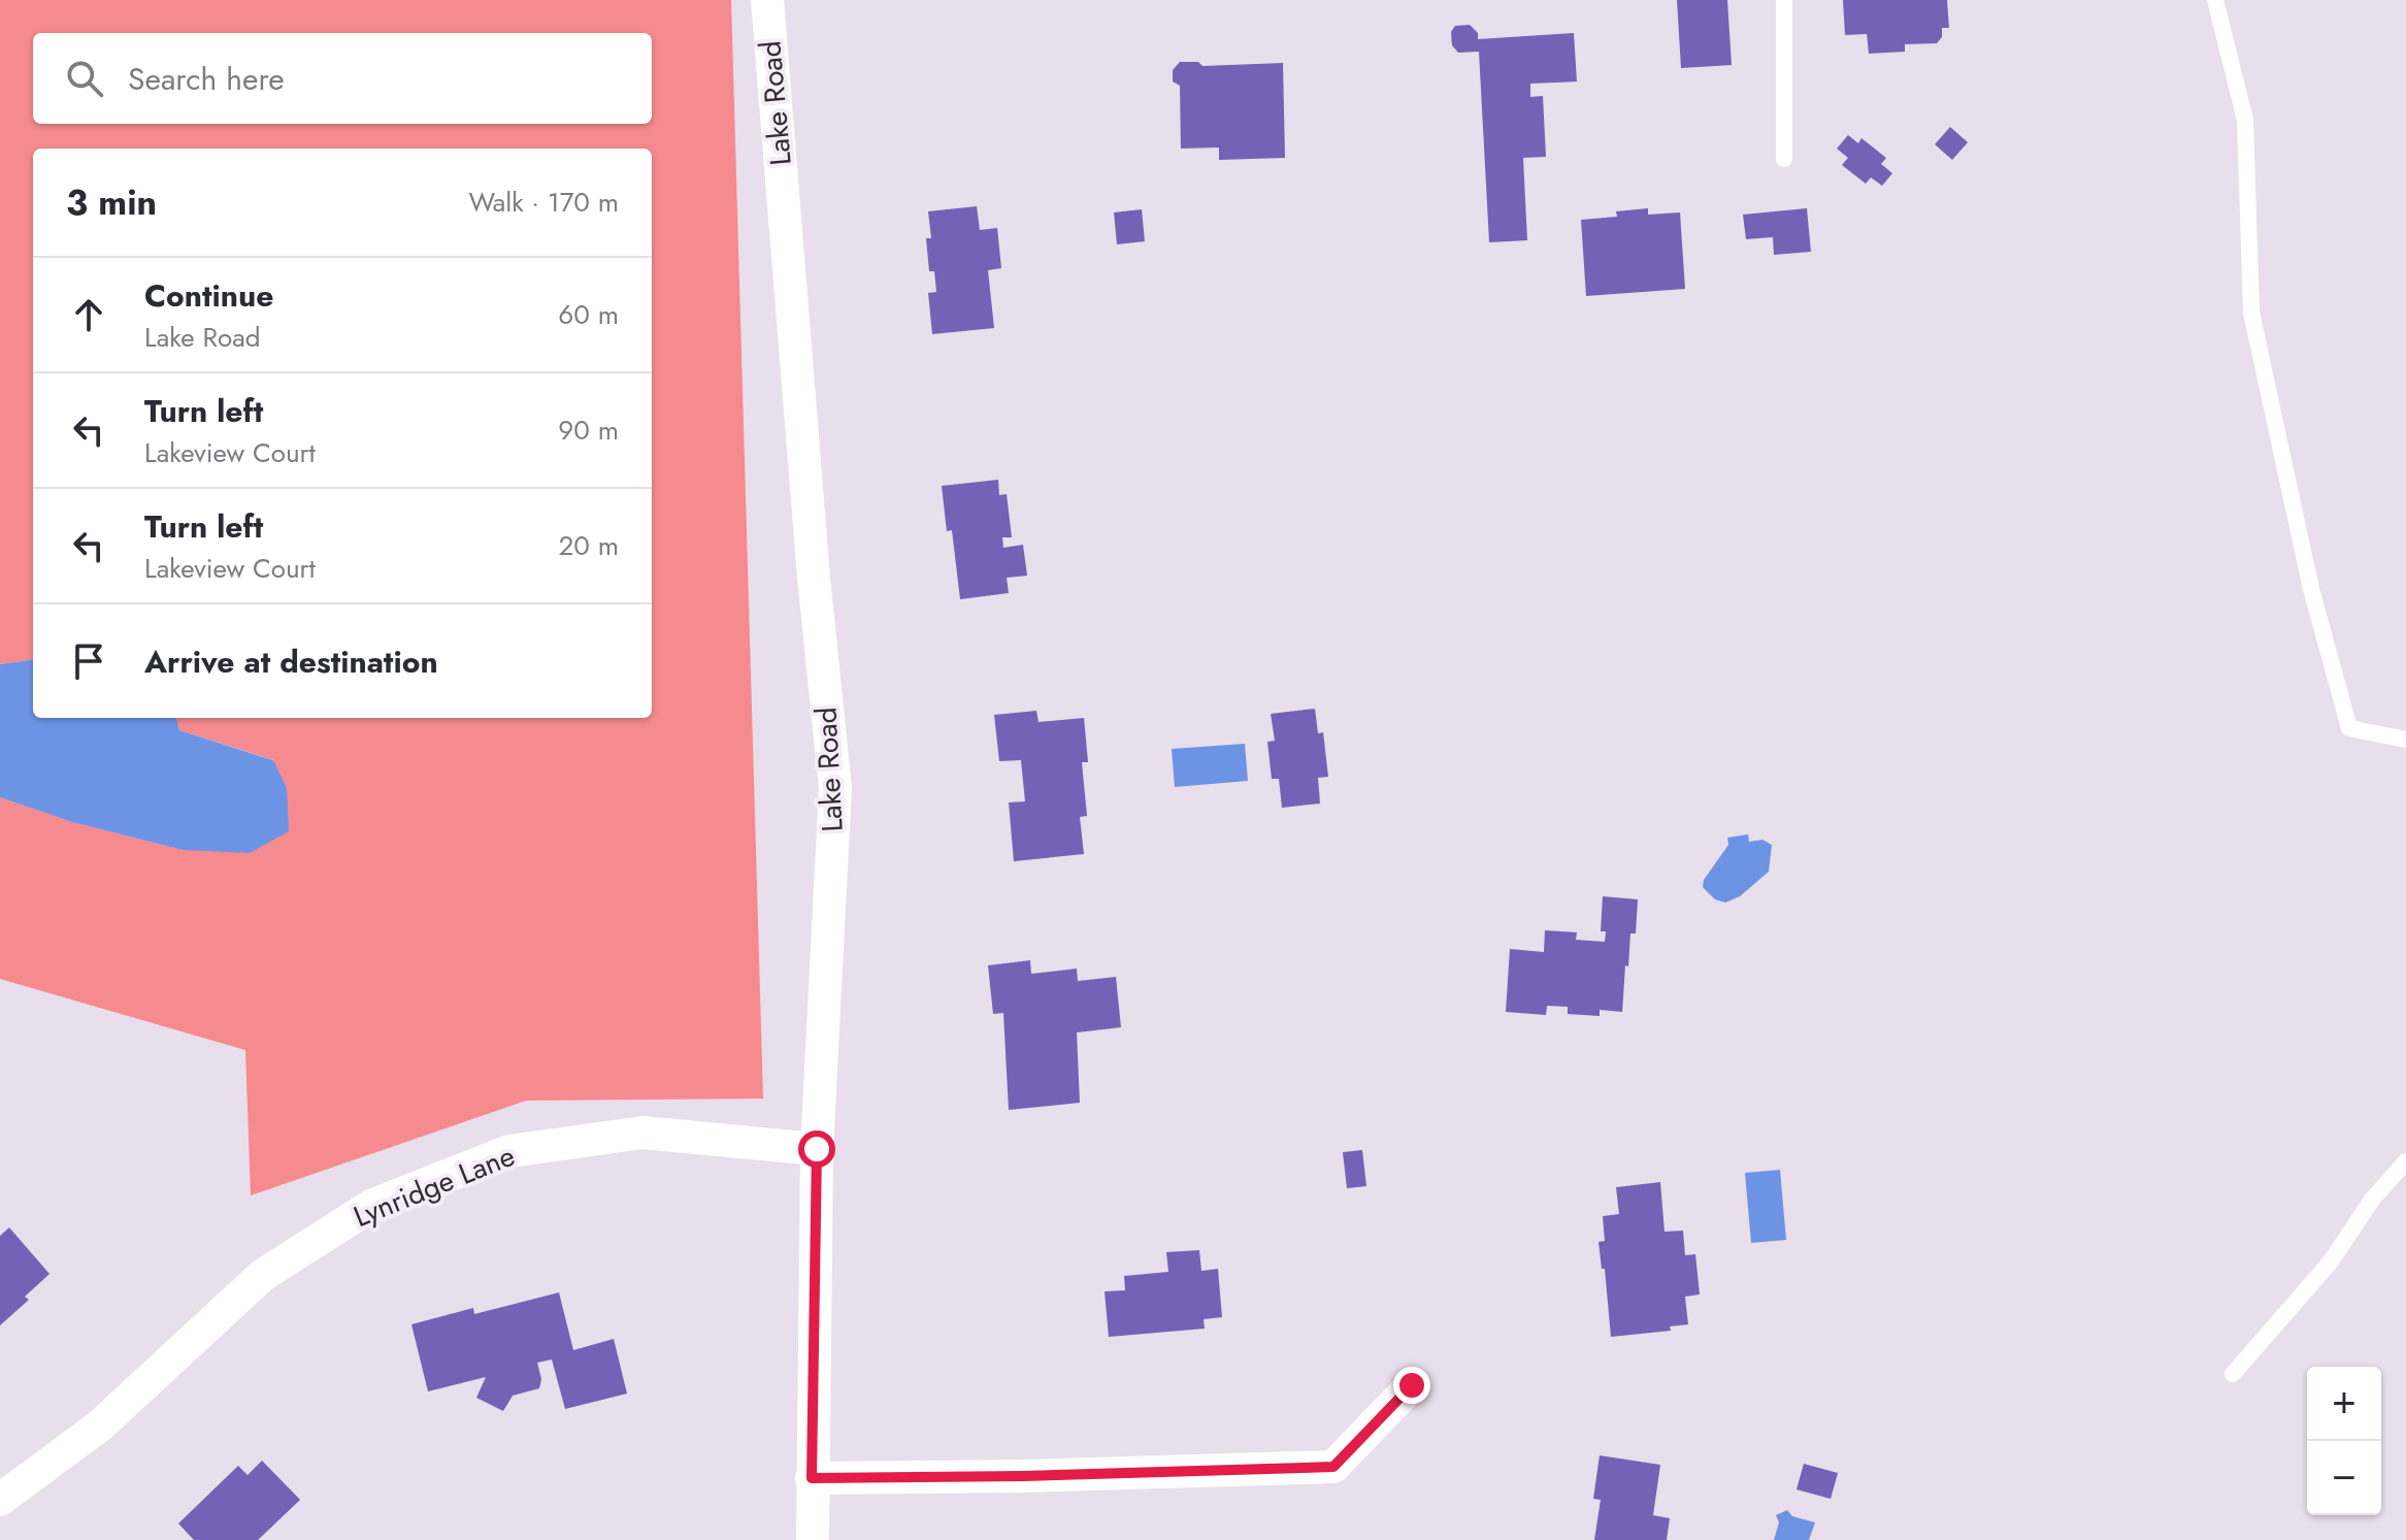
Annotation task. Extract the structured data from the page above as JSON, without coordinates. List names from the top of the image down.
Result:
{
  "streets": {
    "street": ["Lake Road", "Lynridge Lane"]
  },
  "crossings": [
    ["Lake Road", "Lynridge Lane"]
  ],
  "page": {
    "search": "Search here",
    "heading": ["3 min", "Walk · 170 m"],
    "list": [
      ["Continue", "Lake Road", "60 m"],
      ["Turn left", "Lakeview Court", "90 m"],
      ["Turn left", "Lakeview Court", "20 m"],
      "Arrive at destination"
    ],
    "map_buttons": ["+", "−"]
  }
}
